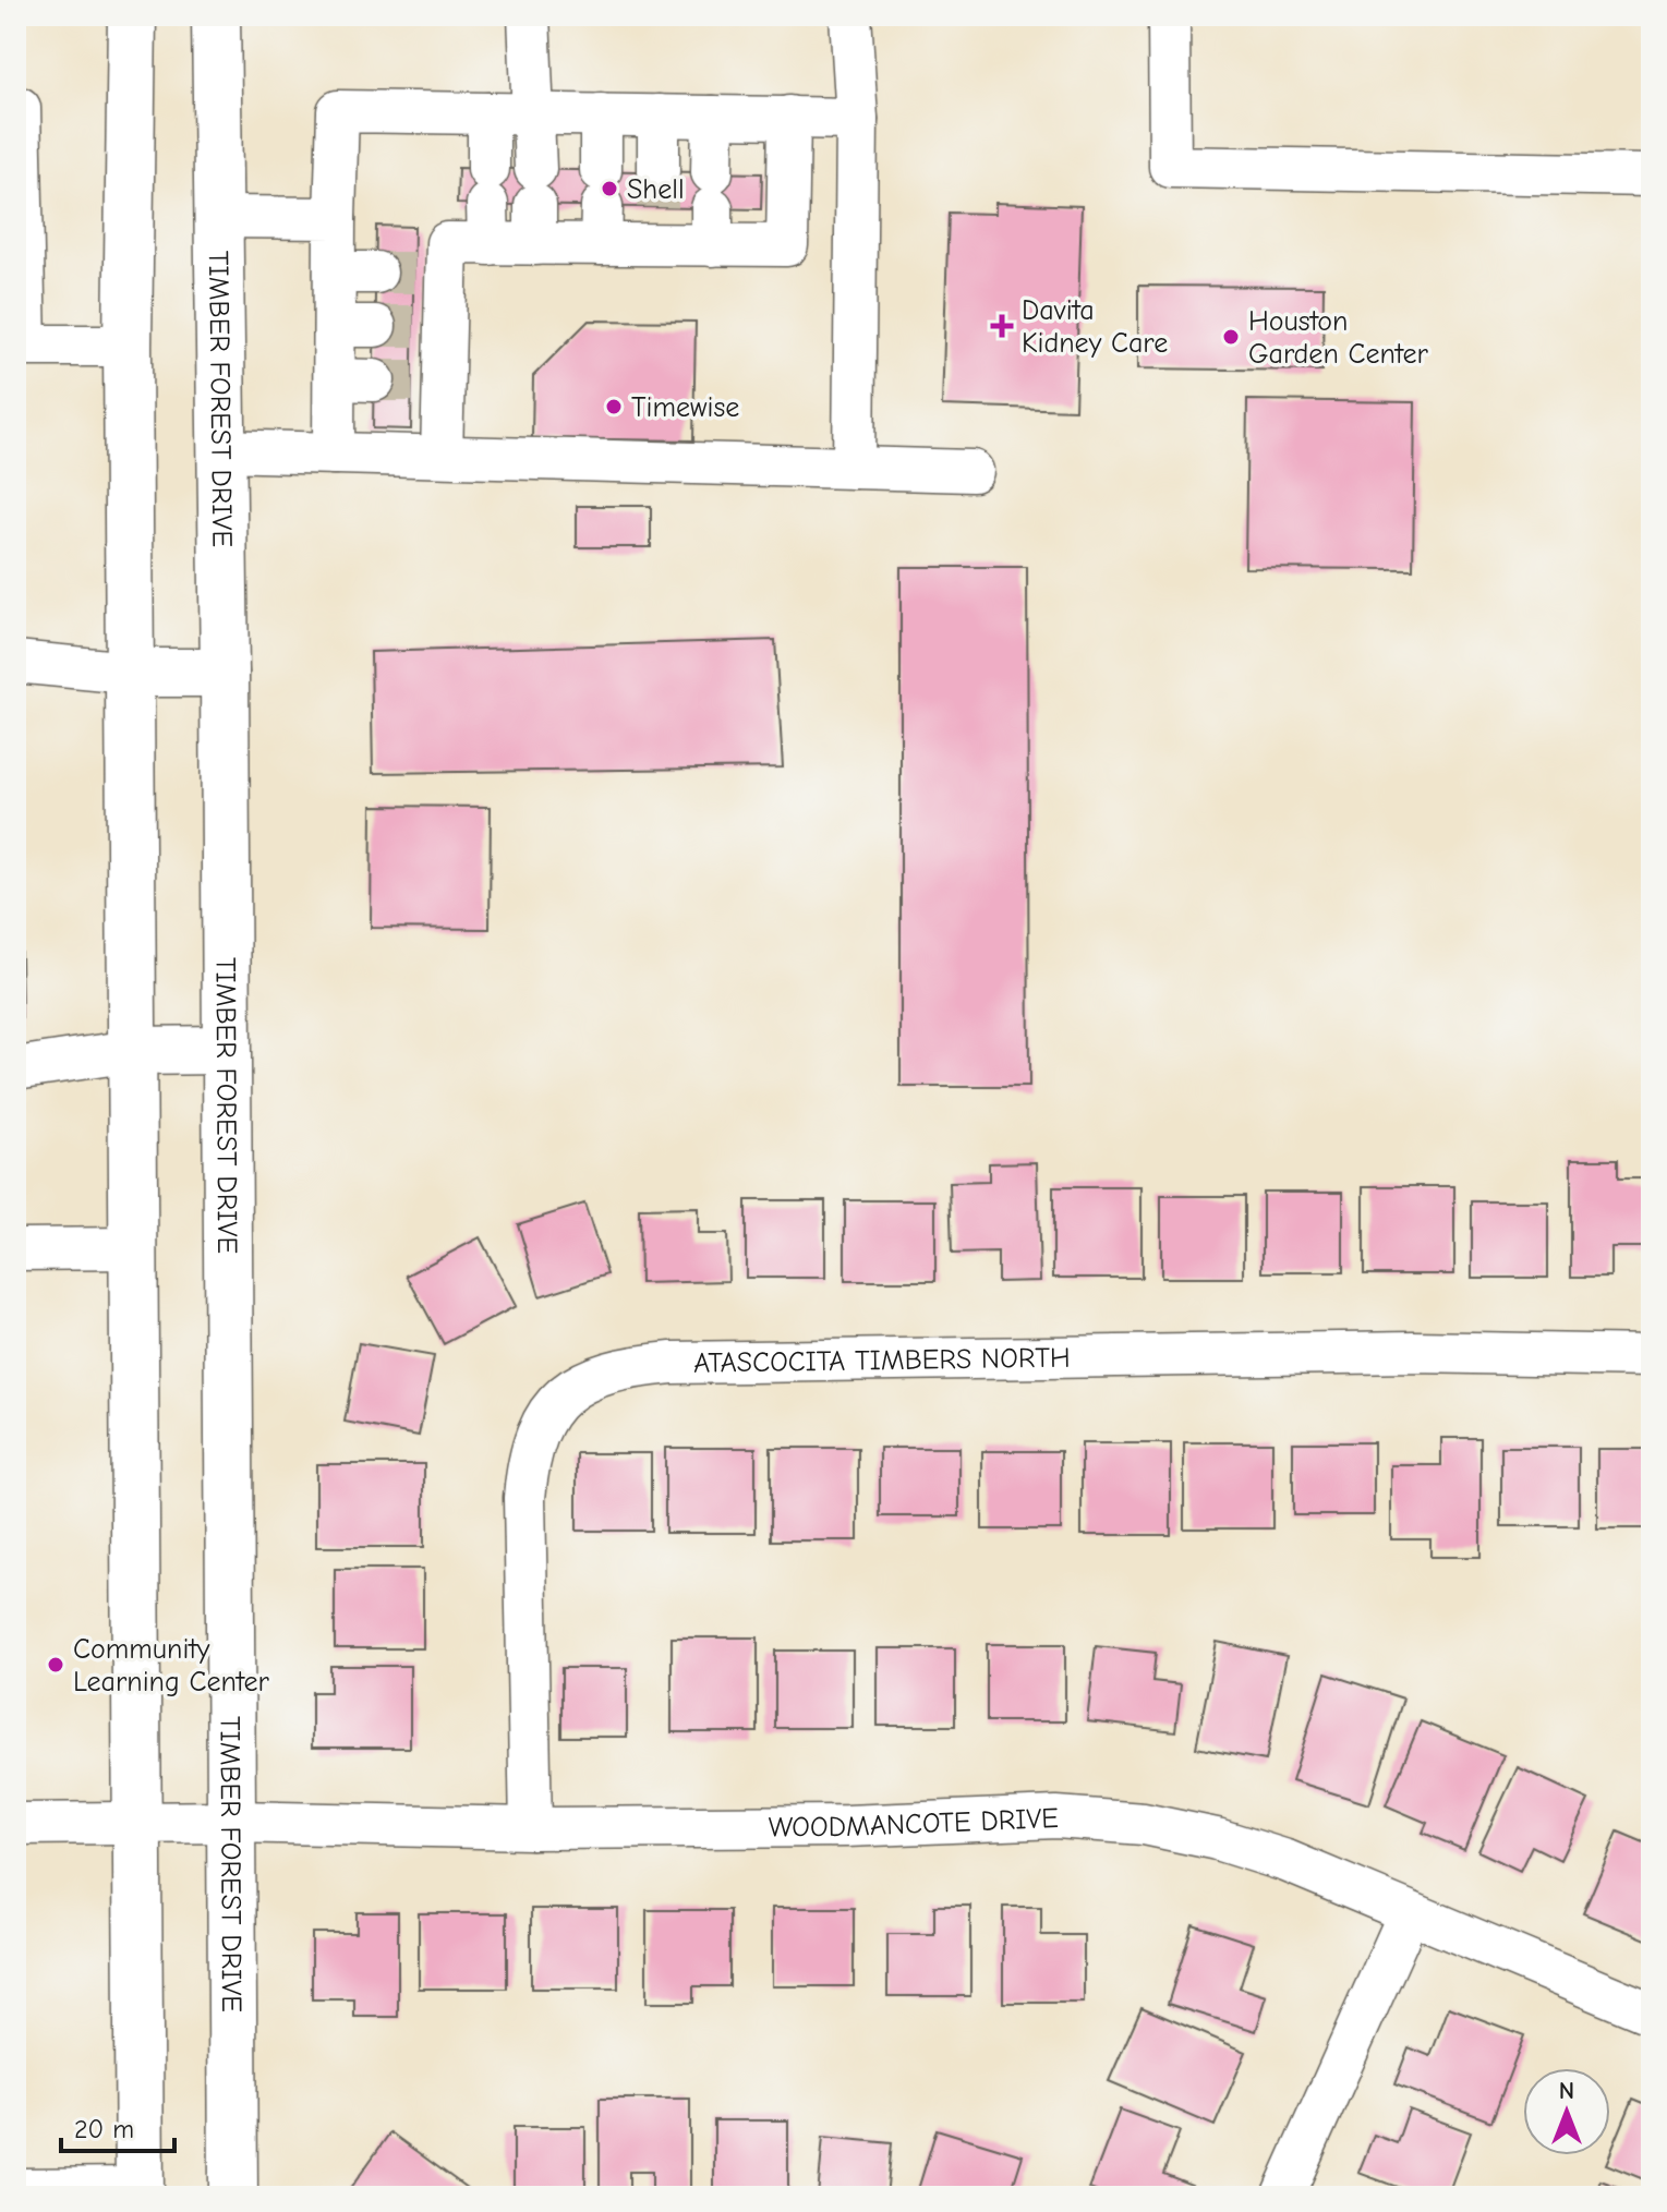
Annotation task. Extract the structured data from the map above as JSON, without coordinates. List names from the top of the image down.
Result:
{
  "streets": {
    "main road": ["TIMBER FOREST DRIVE"],
    "street": ["ATASCOCITA TIMBERS NORTH", "WOODMANCOTE DRIVE"]
  },
  "crossings": [
    ["TIMBER FOREST DRIVE", "WOODMANCOTE DRIVE"],
    ["ATASCOCITA TIMBERS NORTH", "WOODMANCOTE DRIVE"]
  ],
  "places": {
    "other": [
      "Shell",
      "Houston Garden Center",
      "Timewise",
      "Community Learning Center"
    ],
    "health": ["Davita Kidney Care"]
  },
  "scale_bar": "20 m",
  "north": "top"
}
